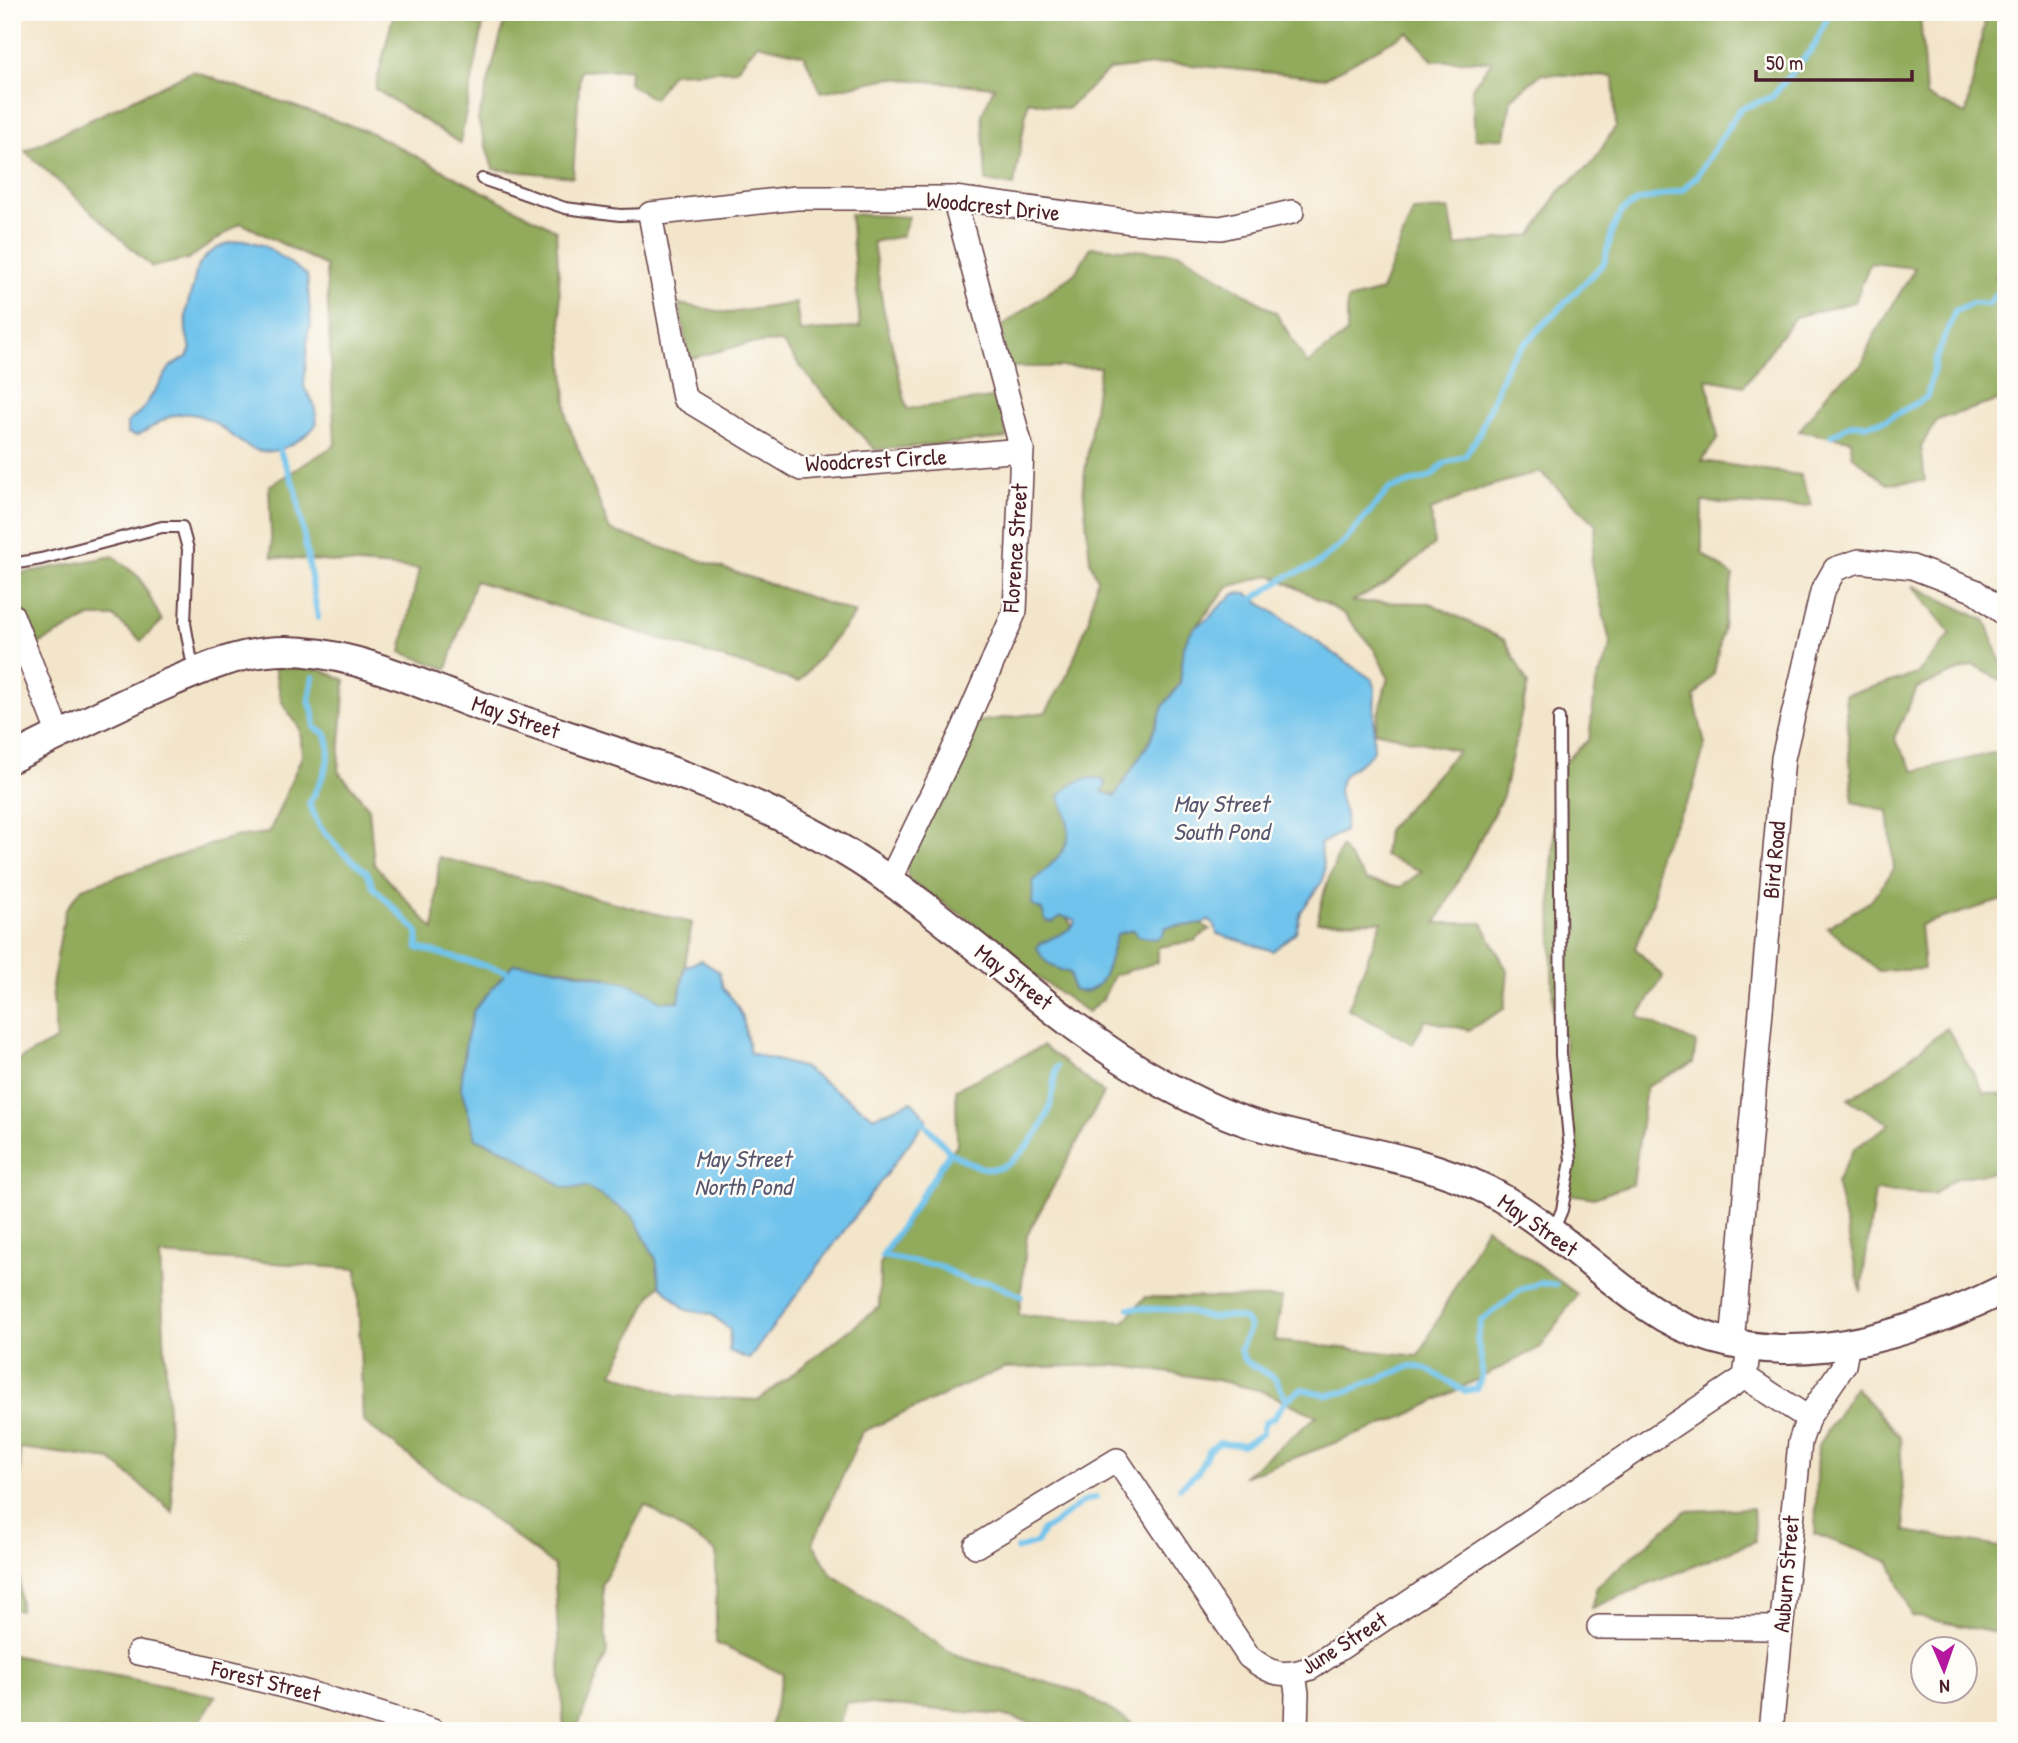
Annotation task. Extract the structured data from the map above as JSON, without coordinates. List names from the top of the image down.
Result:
{
  "streets": {
    "street": [
      "Woodcrest Drive",
      "Woodcrest Circle",
      "Florence Street",
      "May Street",
      "Bird Road",
      "Auburn Street",
      "June Street",
      "Forest Street"
    ]
  },
  "crossings": [
    ["Woodcrest Drive", "Woodcrest Circle"],
    ["Woodcrest Drive", "Florence Street"],
    ["Woodcrest Circle", "Florence Street"],
    ["Florence Street", "May Street"],
    ["May Street", "Bird Road"],
    ["May Street", "Auburn Street"]
  ],
  "water": ["May Street South Pond", "May Street North Pond"],
  "scale_bar": "50 m",
  "north": "bottom"
}
